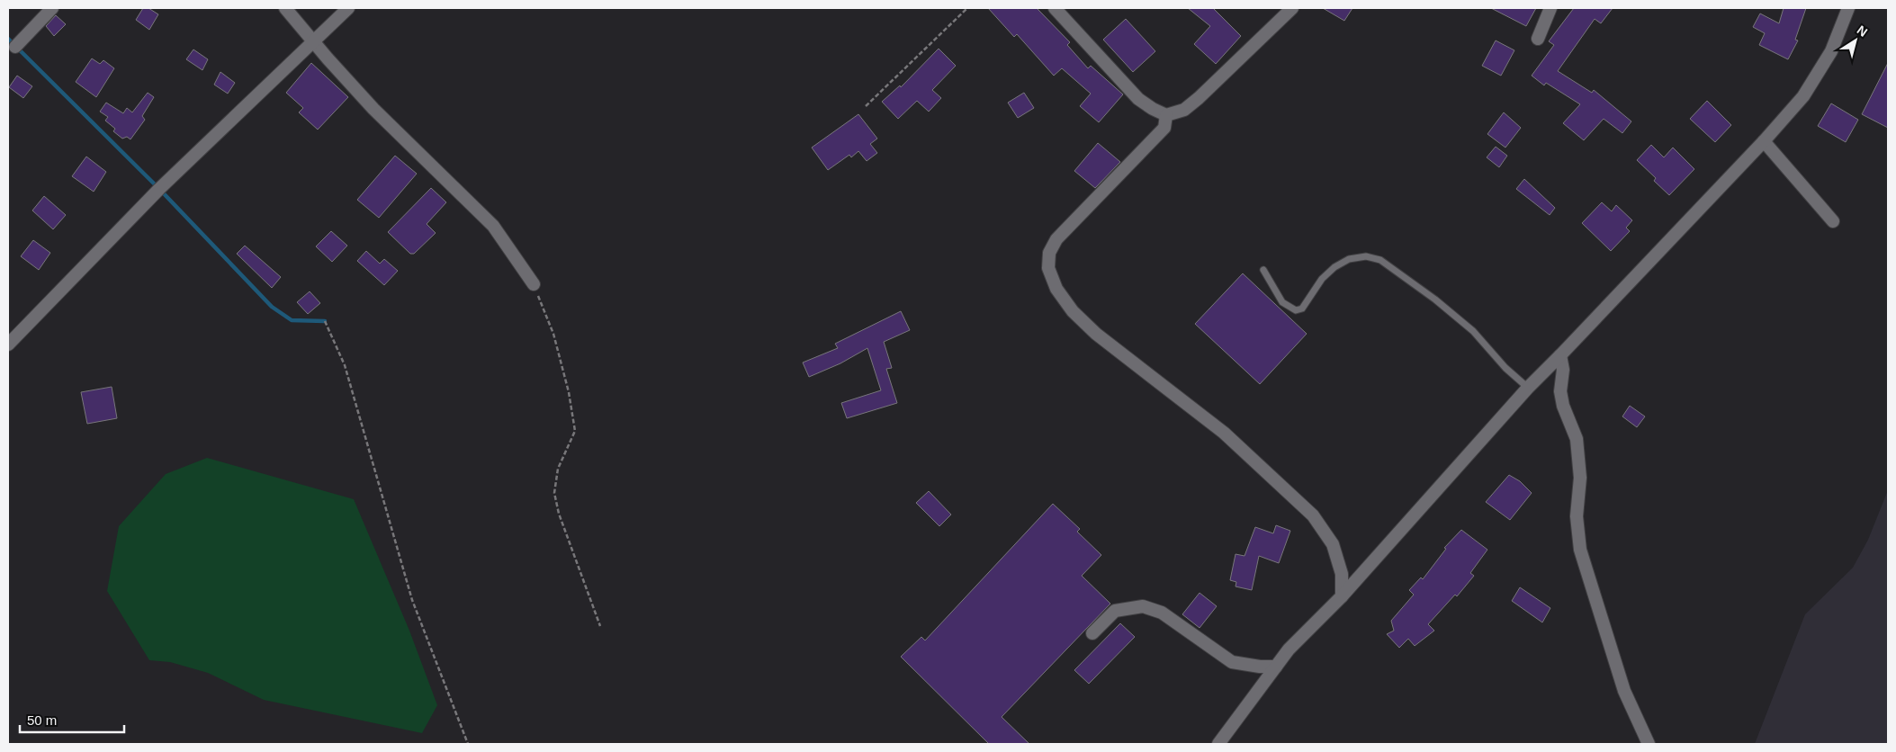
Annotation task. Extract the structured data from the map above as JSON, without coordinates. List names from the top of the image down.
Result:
{
  "scale_bar": "50 m",
  "north": "top right"
}
